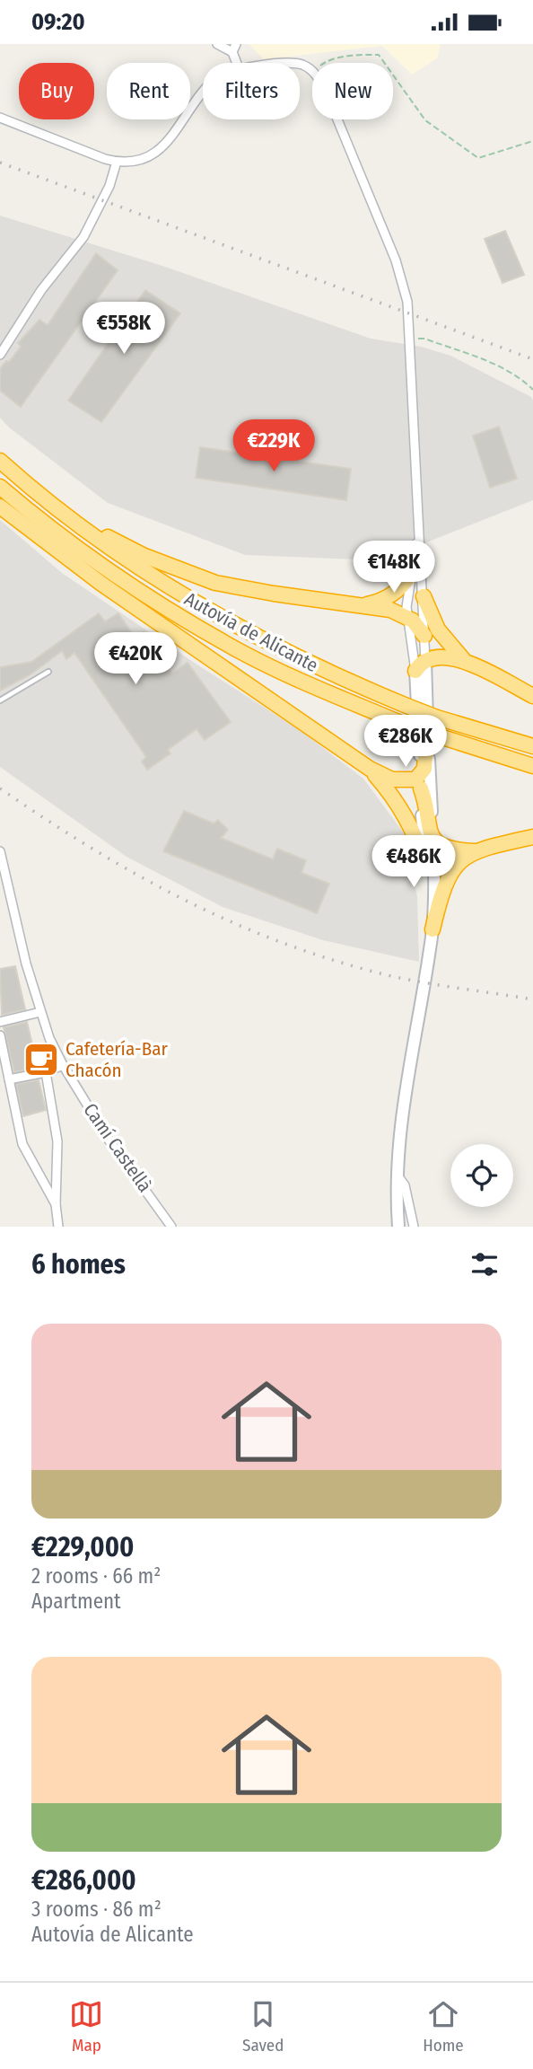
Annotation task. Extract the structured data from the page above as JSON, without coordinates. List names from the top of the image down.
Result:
{
  "streets": {
    "highway": ["Autovía de Alicante"],
    "street": ["Camí Castellà"]
  },
  "places": {
    "cafe": ["Cafetería-Bar Chacón"]
  },
  "page": {
    "status": "09:20",
    "chip": [
      "Buy",
      "Rent",
      "Filters",
      "New"
    ],
    "price": [
      "€558K",
      "€229K",
      "€148K",
      "€420K",
      "€286K",
      "€486K"
    ],
    "heading": "6 homes",
    "list": [
      {
        "name": "€229,000",
        "note": "2 rooms · 66 m² · Apartment"
      },
      {
        "name": "€286,000",
        "note": "3 rooms · 86 m² · Autovía de Alicante"
      }
    ],
    "tabs": ["Map", "Saved", "Home"]
  }
}
